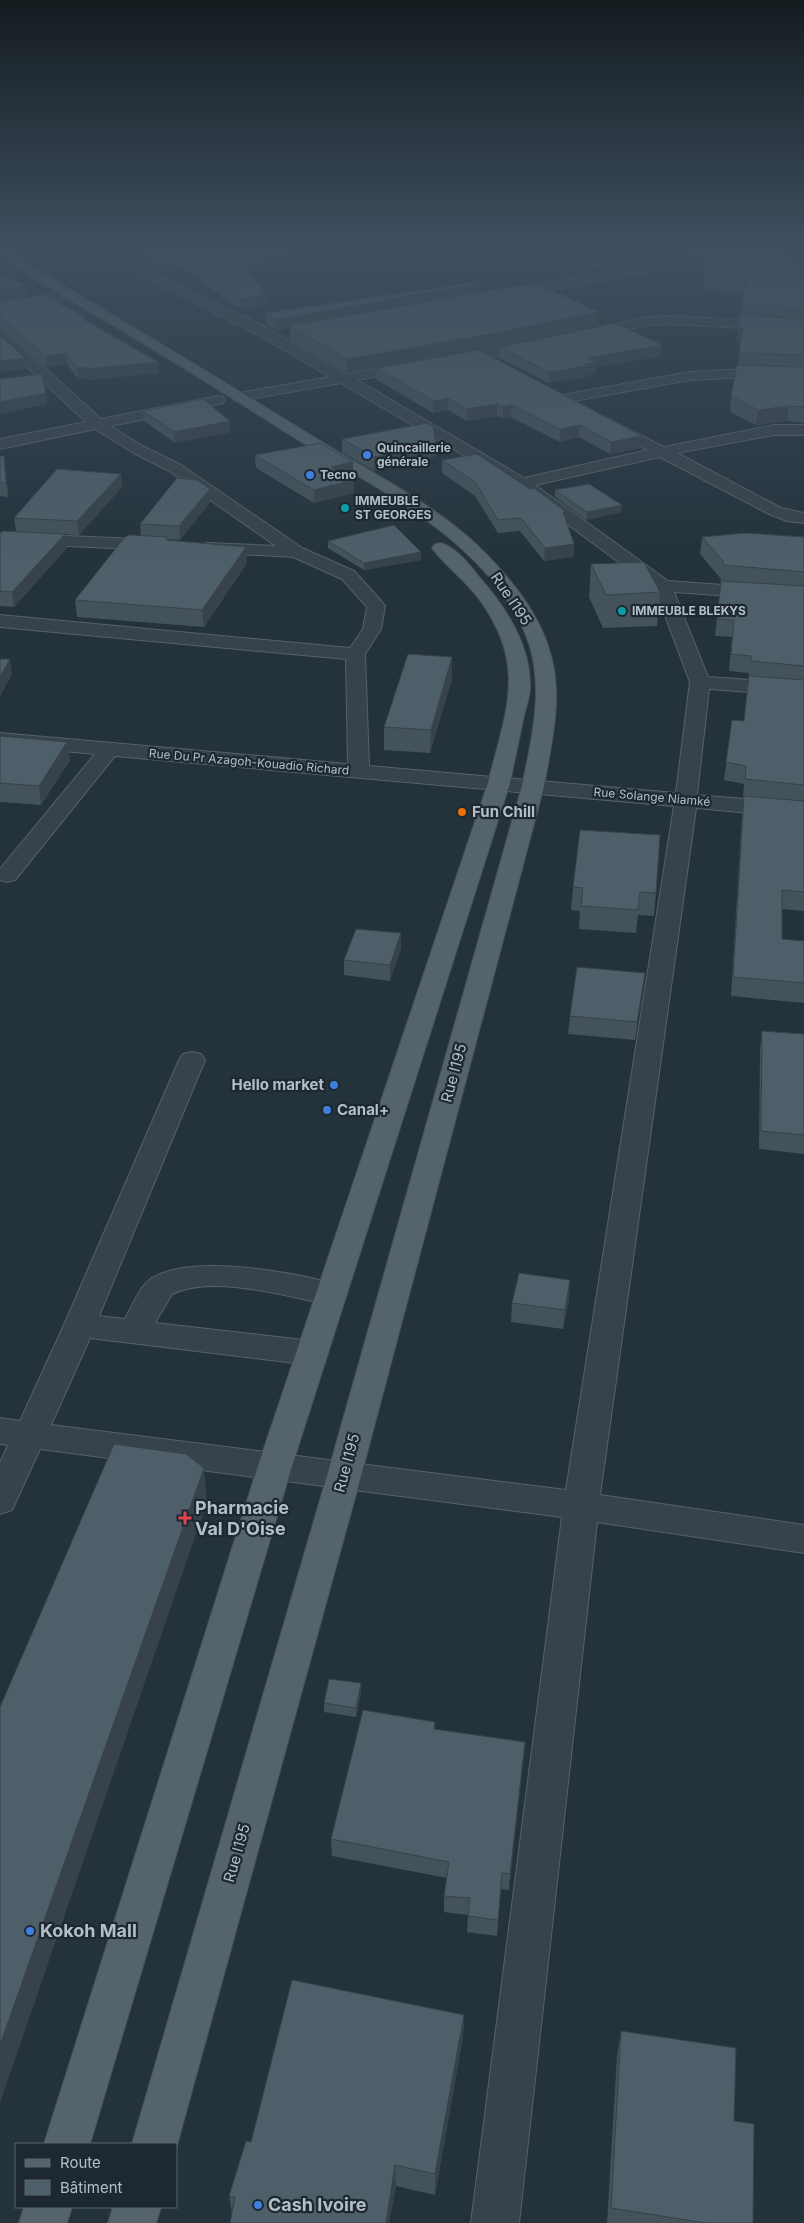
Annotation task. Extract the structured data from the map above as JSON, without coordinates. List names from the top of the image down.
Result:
{
  "streets": {
    "main road": ["Rue I195"],
    "street": ["Rue Du Pr Azagoh-Kouadio Richard", "Rue Solange Niamké"]
  },
  "crossings": [
    ["Rue I195", "Rue Du Pr Azagoh-Kouadio Richard"],
    ["Rue I195", "Rue Solange Niamké"],
    ["Rue Du Pr Azagoh-Kouadio Richard", "Rue Solange Niamké"]
  ],
  "places": {
    "other": [
      "Quincaillerie générale",
      "Tecno",
      "IMMEUBLE ST GEORGES",
      "IMMEUBLE BLEKYS",
      "Fun Chill",
      "Hello market",
      "Canal+",
      "Kokoh Mall",
      "Cash Ivoire"
    ],
    "health": ["Pharmacie Val D'Oise"]
  },
  "legend": ["Route", "Bâtiment"]
}
